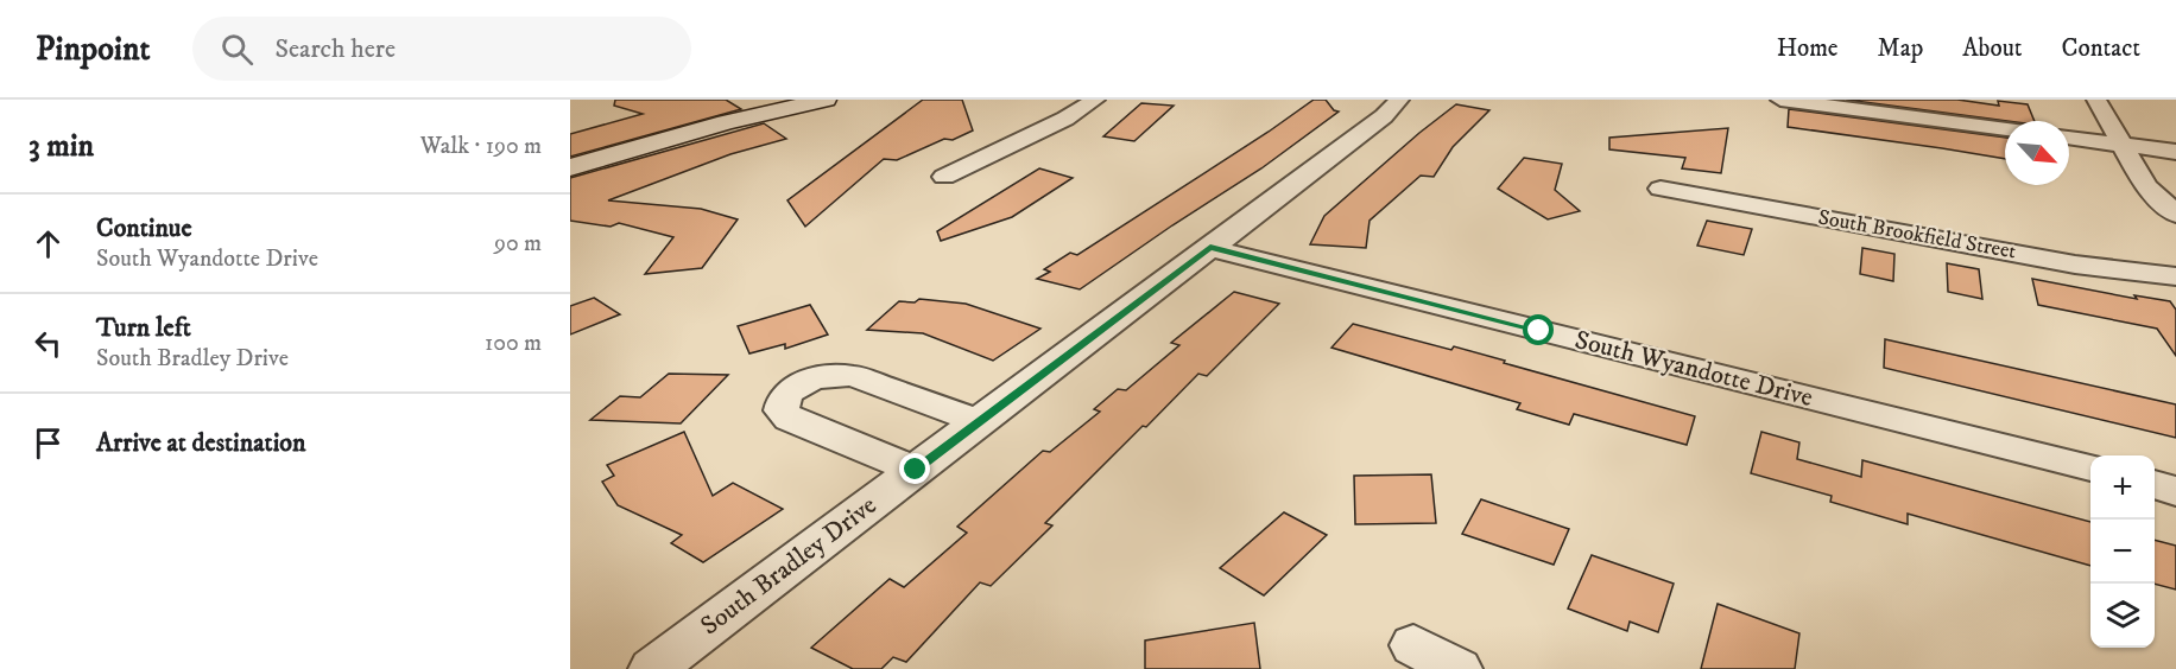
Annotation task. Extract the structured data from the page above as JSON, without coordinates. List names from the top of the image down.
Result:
{
  "streets": {
    "street": ["South Brookfield Street", "South Wyandotte Drive", "South Bradley Drive"]
  },
  "crossings": [
    ["South Wyandotte Drive", "South Bradley Drive"]
  ],
  "north": "bottom right",
  "page": {
    "header": "Pinpoint",
    "search": "Search here",
    "nav": [
      "Home",
      "Map",
      "About",
      "Contact"
    ],
    "heading": ["3 min", "Walk · 190 m"],
    "list": [
      ["Continue", "South Wyandotte Drive", "90 m"],
      ["Turn left", "South Bradley Drive", "100 m"],
      "Arrive at destination"
    ],
    "map_buttons": ["+", "−"]
  }
}
